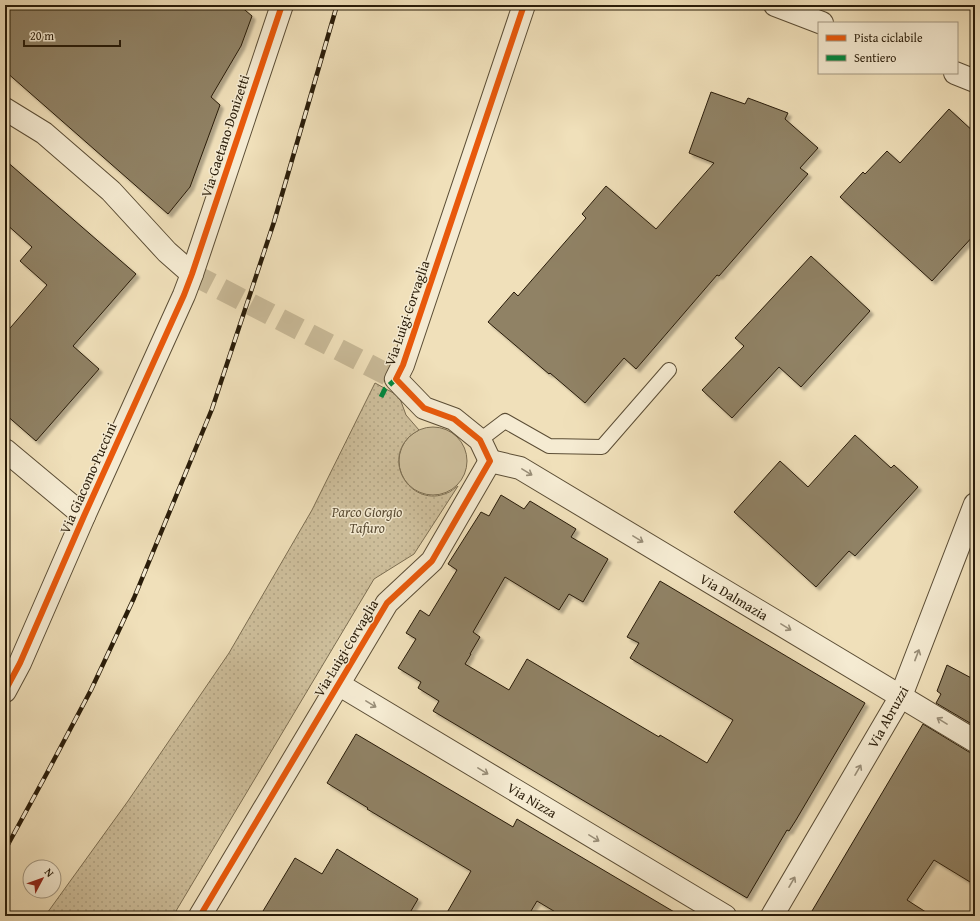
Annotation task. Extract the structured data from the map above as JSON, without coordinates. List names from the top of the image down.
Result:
{
  "streets": {
    "street": [
      "Via Gaetano Donizetti",
      "Via Luigi Corvaglia",
      "Via Giacomo Puccini",
      "Via Dalmazia",
      "Via Abruzzi",
      "Via Nizza"
    ]
  },
  "crossings": [
    ["Via Gaetano Donizetti", "Via Giacomo Puccini"],
    ["Via Luigi Corvaglia", "Via Dalmazia"],
    ["Via Luigi Corvaglia", "Via Nizza"],
    ["Via Dalmazia", "Via Abruzzi"]
  ],
  "one_way": ["Via Abruzzi", "Via Nizza"],
  "parks": ["Parco Giorgio Tafuro"],
  "legend": ["Pista ciclabile", "Sentiero"],
  "scale_bar": "20 m",
  "north": "top right"
}
